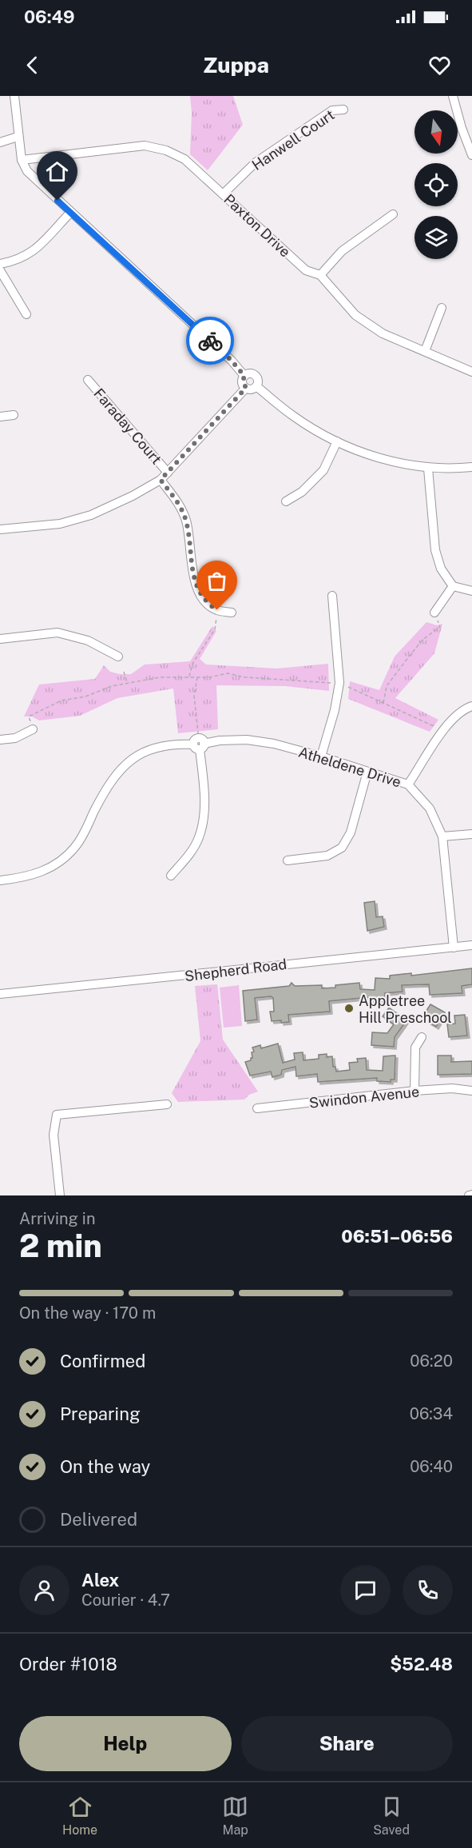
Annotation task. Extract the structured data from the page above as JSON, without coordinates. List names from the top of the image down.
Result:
{
  "streets": {
    "street": [
      "Hanwell Court",
      "Paxton Drive",
      "Faraday Court",
      "Atheldene Drive",
      "Shepherd Road",
      "Swindon Avenue"
    ]
  },
  "crossings": [
    ["Hanwell Court", "Paxton Drive"],
    ["Atheldene Drive", "Shepherd Road"]
  ],
  "places": ["Appletree Hill Preschool"],
  "north": "bottom",
  "page": {
    "status": "06:49",
    "header": "Zuppa",
    "heading": ["2 min", "Arriving in", "06:51–06:56"],
    "panel": [
      "Alex",
      "Courier · 4.7",
      "Order #1018",
      "$52.48"
    ],
    "bar": "On the way · 170 m",
    "list": [
      ["Confirmed", "06:20"],
      ["Preparing", "06:34"],
      ["On the way", "06:40"],
      "Delivered"
    ],
    "buttons": ["Help", "Share"],
    "tabs": ["Home", "Map", "Saved"]
  }
}
